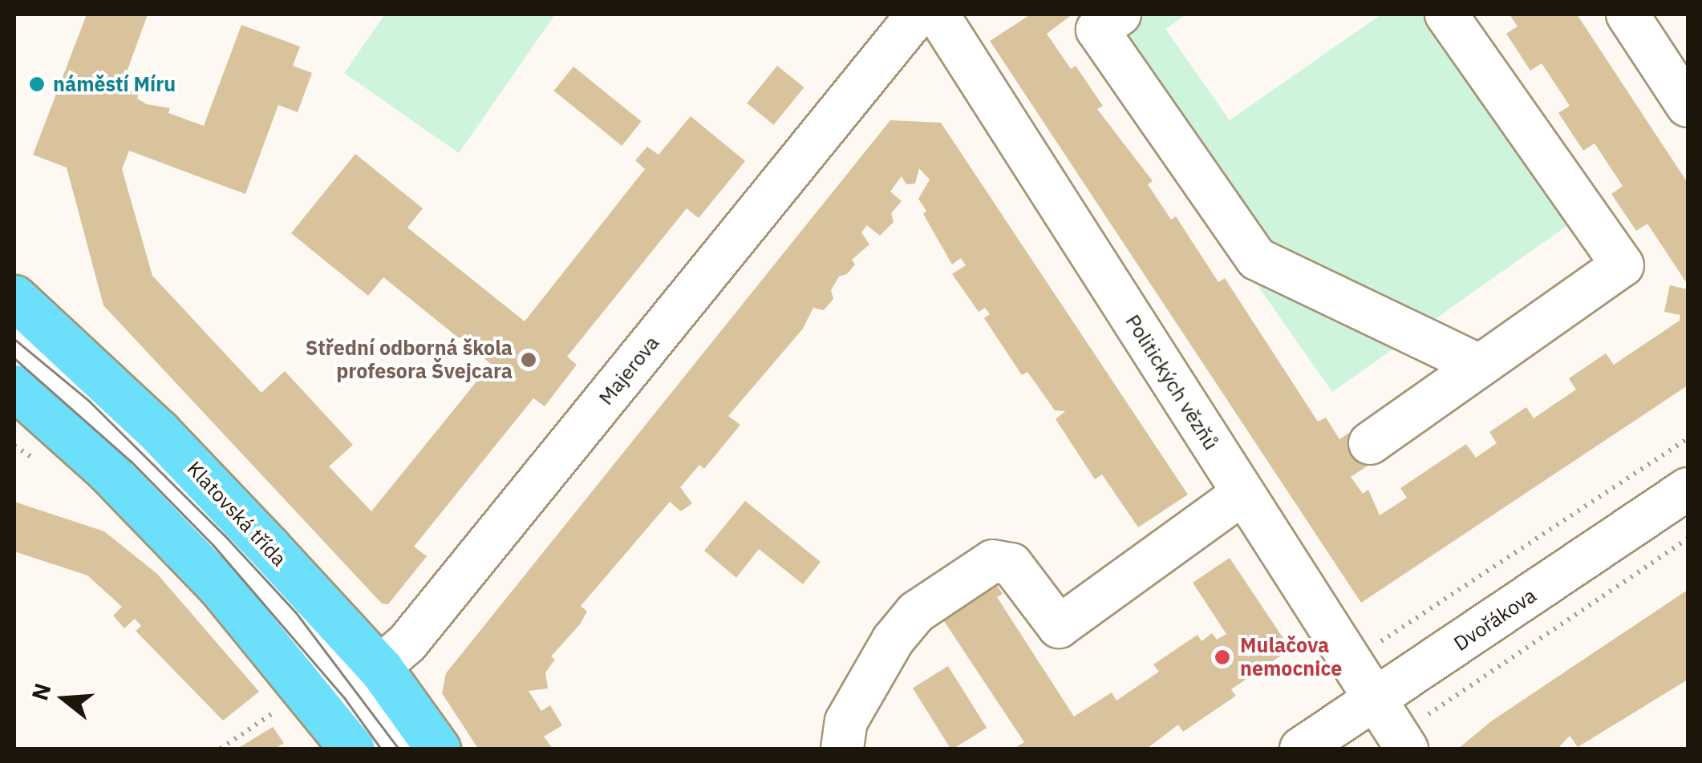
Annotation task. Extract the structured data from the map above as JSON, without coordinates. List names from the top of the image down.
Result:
{
  "streets": {
    "main road": ["Klatovská třída"],
    "street": ["Majerova", "Politických vězňů", "Dvořákova"]
  },
  "crossings": [
    ["Majerova", "Klatovská třída"],
    ["Politických vězňů", "Dvořákova"]
  ],
  "places": ["náměstí Míru", "Střední odborná škola profesora Švejcara", "Mulačova nemocnice"],
  "north": "left"
}
